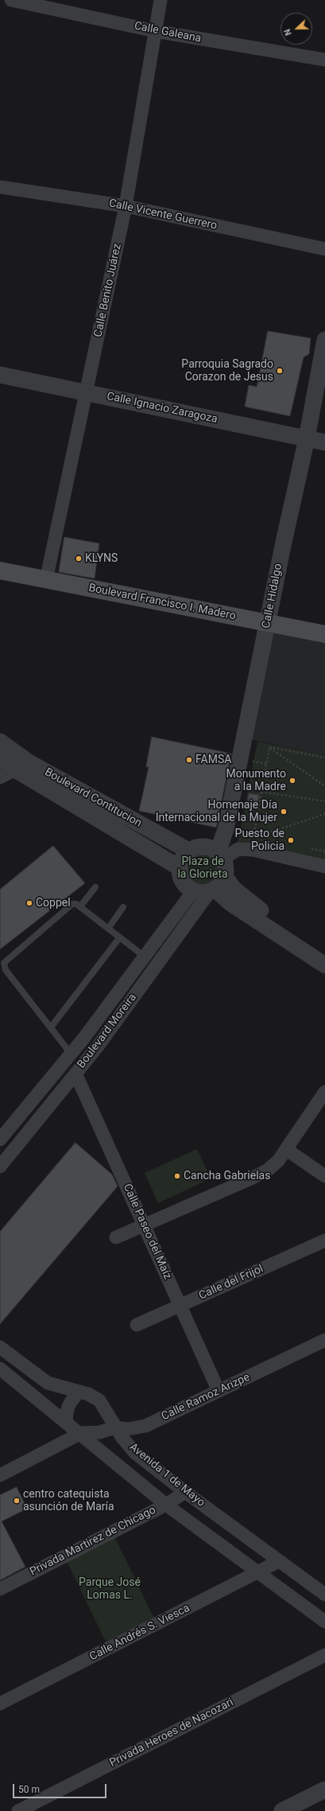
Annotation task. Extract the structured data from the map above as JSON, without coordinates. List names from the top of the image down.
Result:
{
  "streets": {
    "main road": ["Boulevard Francisco I. Madero"],
    "street": [
      "Calle Galeana",
      "Calle Vicente Guerrero",
      "Calle Benito Juárez",
      "Calle Ignacio Zaragoza",
      "Calle Hidalgo",
      "Boulevard Contitucion",
      "Boulevard Moreira",
      "Calle Paseo del Maíz",
      "Calle del Frijol",
      "Calle Ramoz Arizpe",
      "Avenida 1 de Mayo",
      "Privada Martirez de Chicago",
      "Calle Andrés S. Viesca",
      "Privada Heroes de Nacozari"
    ]
  },
  "crossings": [
    ["Calle Galeana", "Calle Benito Juárez"],
    ["Calle Vicente Guerrero", "Calle Benito Juárez"],
    ["Calle Benito Juárez", "Calle Ignacio Zaragoza"],
    ["Calle Benito Juárez", "Boulevard Francisco I. Madero"],
    ["Calle Ignacio Zaragoza", "Calle Hidalgo"],
    ["Calle Hidalgo", "Boulevard Francisco I. Madero"],
    ["Calle Hidalgo", "Boulevard Contitucion"],
    ["Calle Hidalgo", "Boulevard Moreira"],
    ["Boulevard Contitucion", "Boulevard Moreira"],
    ["Boulevard Moreira", "Calle Paseo del Maíz"],
    ["Calle Paseo del Maíz", "Calle del Frijol"],
    ["Calle Paseo del Maíz", "Calle Ramoz Arizpe"],
    ["Calle Ramoz Arizpe", "Avenida 1 de Mayo"],
    ["Avenida 1 de Mayo", "Privada Martirez de Chicago"],
    ["Avenida 1 de Mayo", "Calle Andrés S. Viesca"]
  ],
  "parks": ["Plaza de la Glorieta", "Parque José Lomas L."],
  "places": [
    "Parroquia Sagrado Corazon de Jesus",
    "KLYNS",
    "FAMSA",
    "Monumento a la Madre",
    "Homenaje Día Internacional de la Mujer",
    "Puesto de Policia",
    "Coppel",
    "Cancha Gabrielas",
    "centro catequista asunción de María"
  ],
  "scale_bar": "50 m",
  "north": "left"
}
